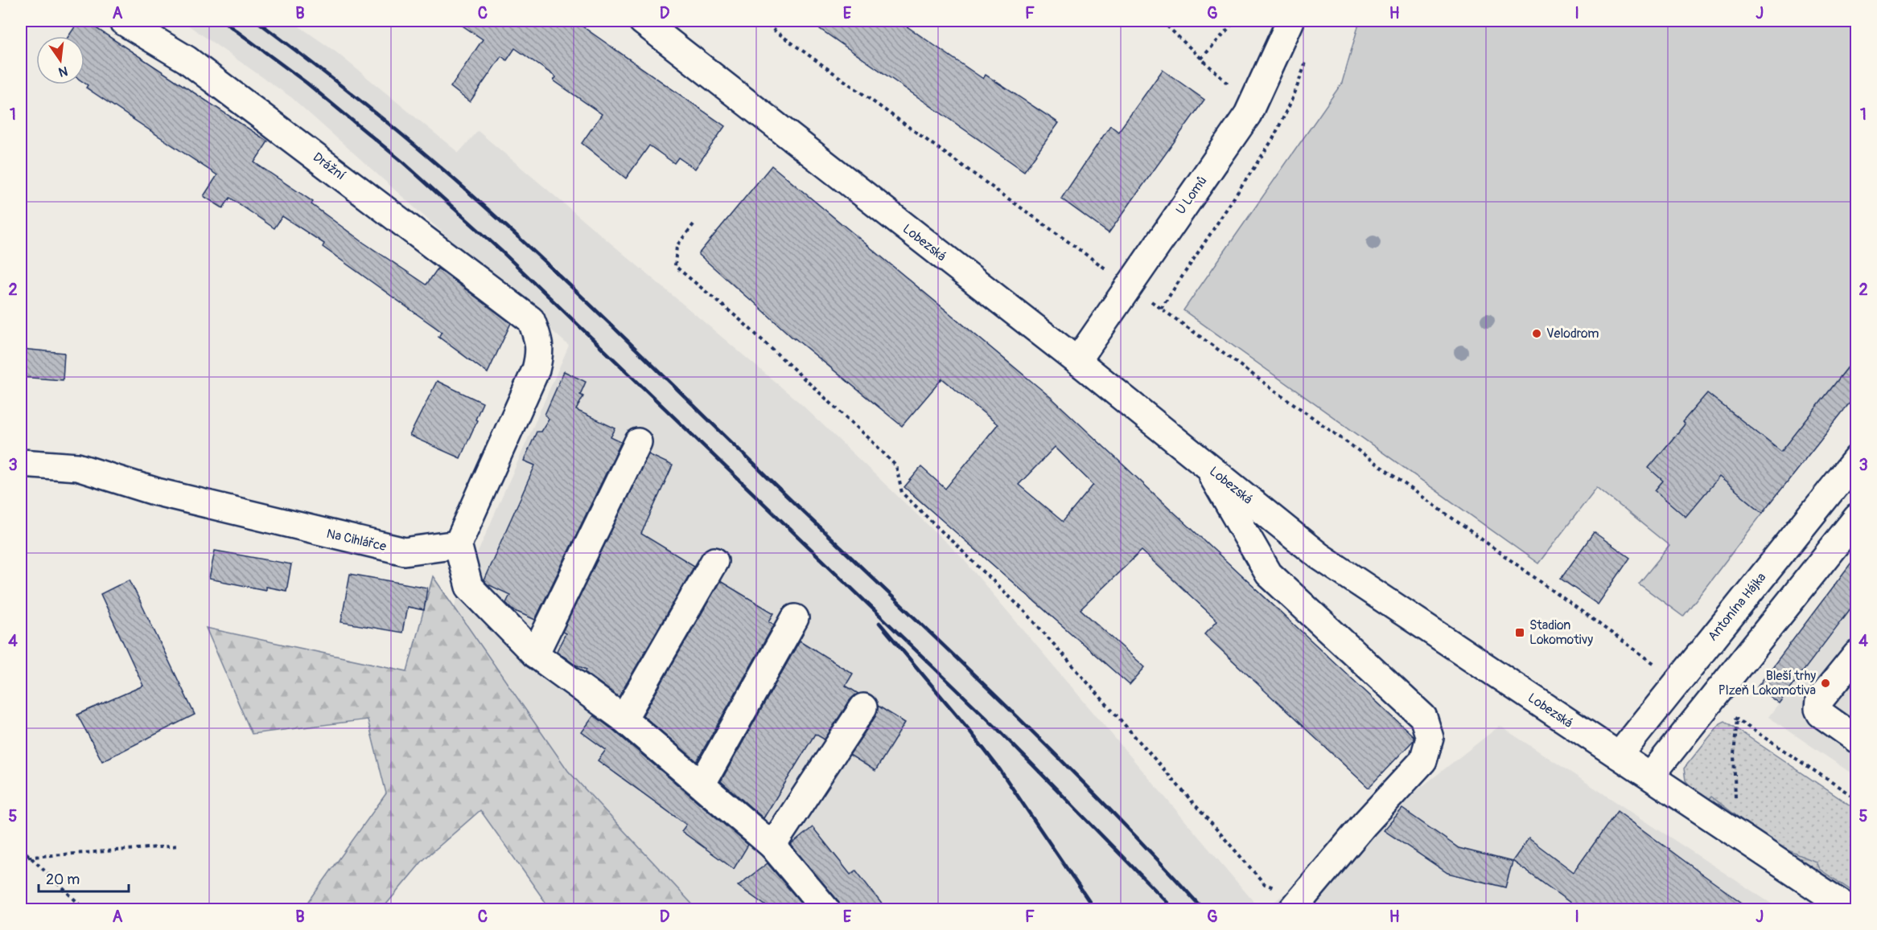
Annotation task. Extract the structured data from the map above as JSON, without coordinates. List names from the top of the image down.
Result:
{
  "streets": {
    "street": [
      "Drážní",
      "U Lomů",
      "Lobezská",
      "Na Cihlářce",
      "Antonína Hájka"
    ]
  },
  "crossings": [
    ["Drážní", "Na Cihlářce"],
    ["U Lomů", "Lobezská"],
    ["Lobezská", "Antonína Hájka"]
  ],
  "places": {
    "other": ["Velodrom", "Bleší trhy Plzeň Lokomotiva"],
    "transit": ["Stadion Lokomotivy"]
  },
  "scale_bar": "20 m",
  "north": "bottom",
  "grid": {
    "columns": [
      "A",
      "B",
      "C",
      "D",
      "E",
      "F",
      "G",
      "H",
      "I",
      "J"
    ],
    "rows": [
      "1",
      "2",
      "3",
      "4",
      "5"
    ]
  }
}
